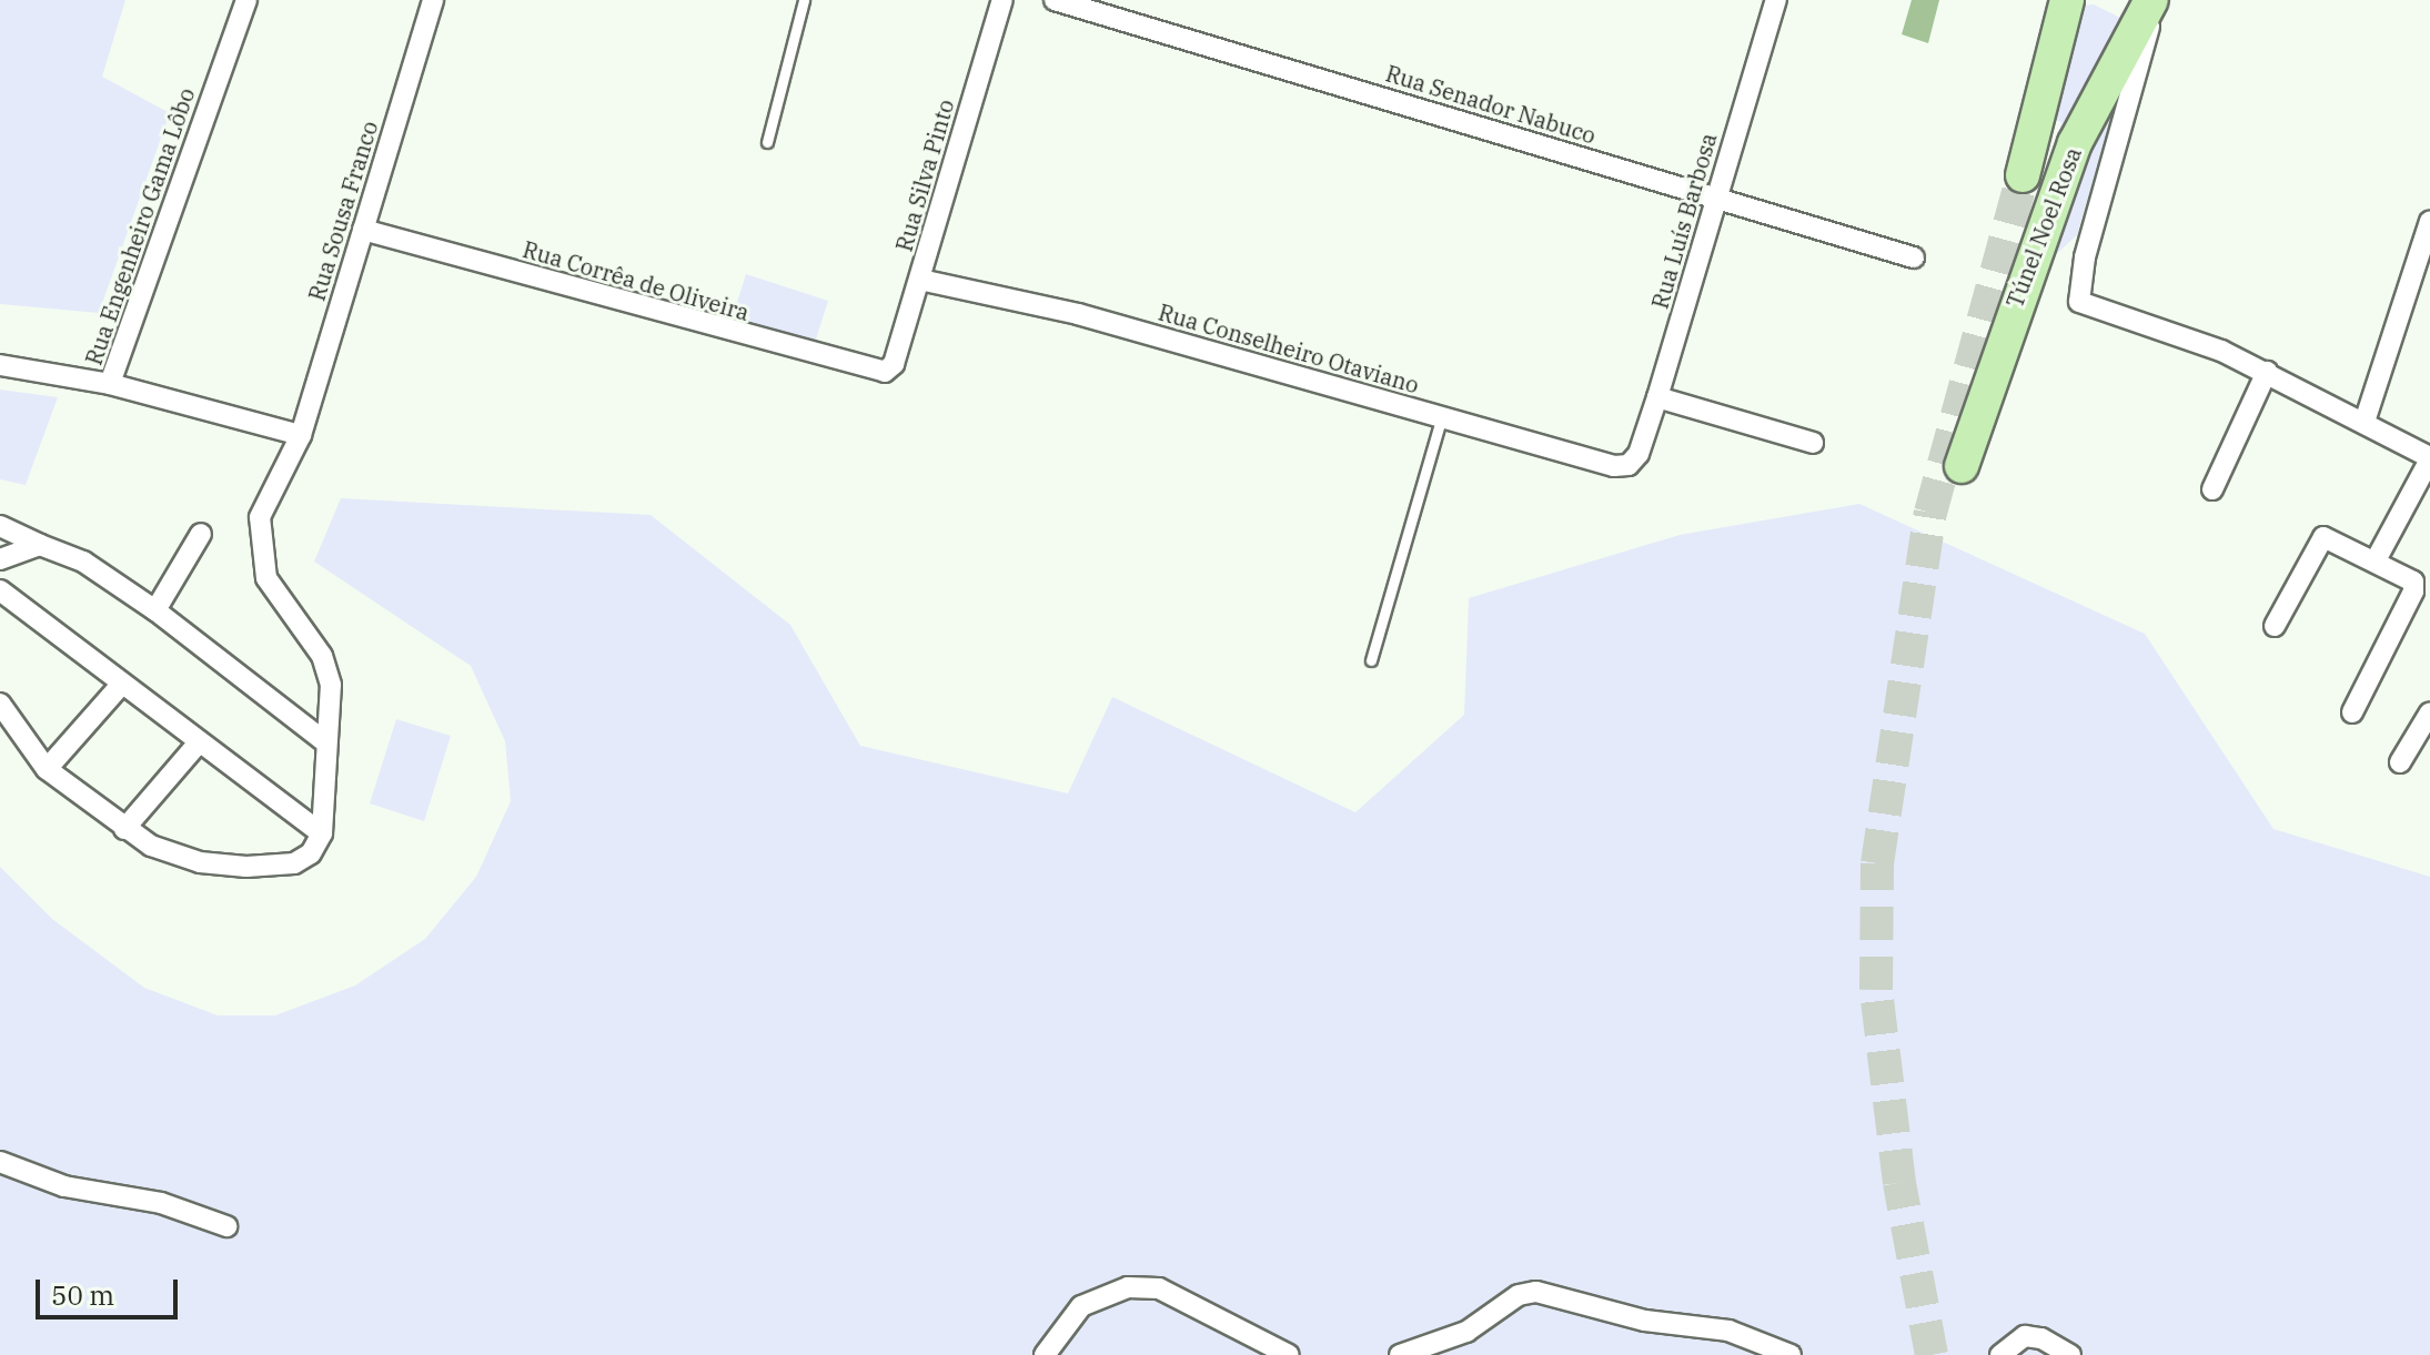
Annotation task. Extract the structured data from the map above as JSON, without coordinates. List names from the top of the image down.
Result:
{
  "streets": {
    "main road": ["Túnel Noel Rosa"],
    "street": [
      "Rua Senador Nabuco",
      "Rua Silva Pinto",
      "Rua Sousa Franco",
      "Rua Luís Barbosa",
      "Rua Engenheiro Gama Lôbo",
      "Rua Corrêa de Oliveira",
      "Rua Conselheiro Otaviano"
    ]
  },
  "crossings": [
    ["Rua Senador Nabuco", "Rua Luís Barbosa"],
    ["Rua Silva Pinto", "Rua Corrêa de Oliveira"],
    ["Rua Silva Pinto", "Rua Conselheiro Otaviano"],
    ["Rua Sousa Franco", "Rua Engenheiro Gama Lôbo"],
    ["Rua Sousa Franco", "Rua Corrêa de Oliveira"],
    ["Rua Luís Barbosa", "Rua Conselheiro Otaviano"]
  ],
  "scale_bar": "50 m"
}
